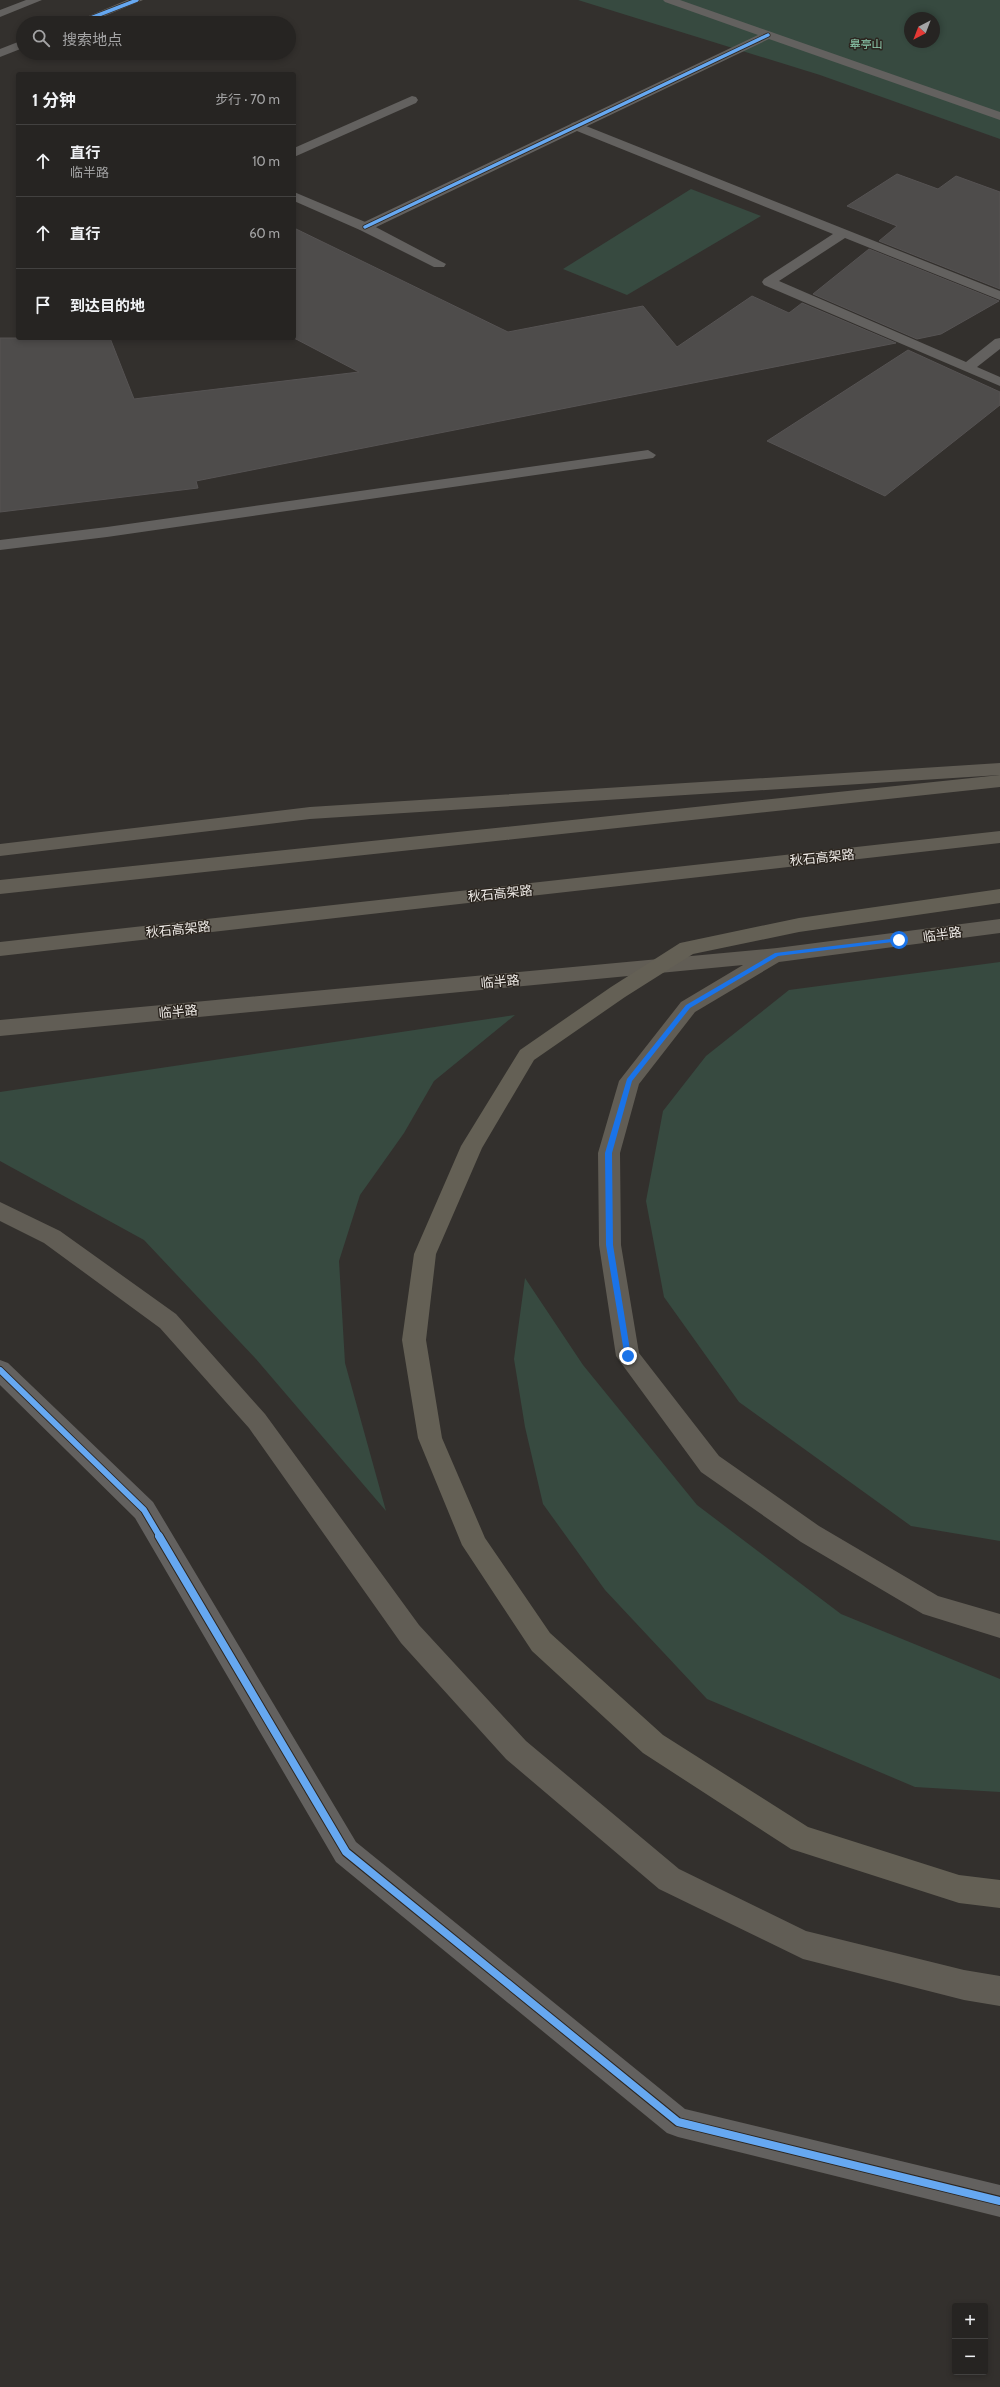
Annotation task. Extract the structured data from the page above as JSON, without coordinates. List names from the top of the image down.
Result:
{
  "streets": {
    "highway": ["秋石高架路"],
    "main road": ["临半路"]
  },
  "parks": ["皋亭山"],
  "north": "bottom left",
  "page": {
    "search": "搜索地点",
    "heading": ["1 分钟", "步行 · 70 m"],
    "list": [
      ["直行", "临半路", "10 m"],
      ["直行", "60 m"],
      "到达目的地"
    ],
    "map_buttons": ["+", "−"]
  }
}
